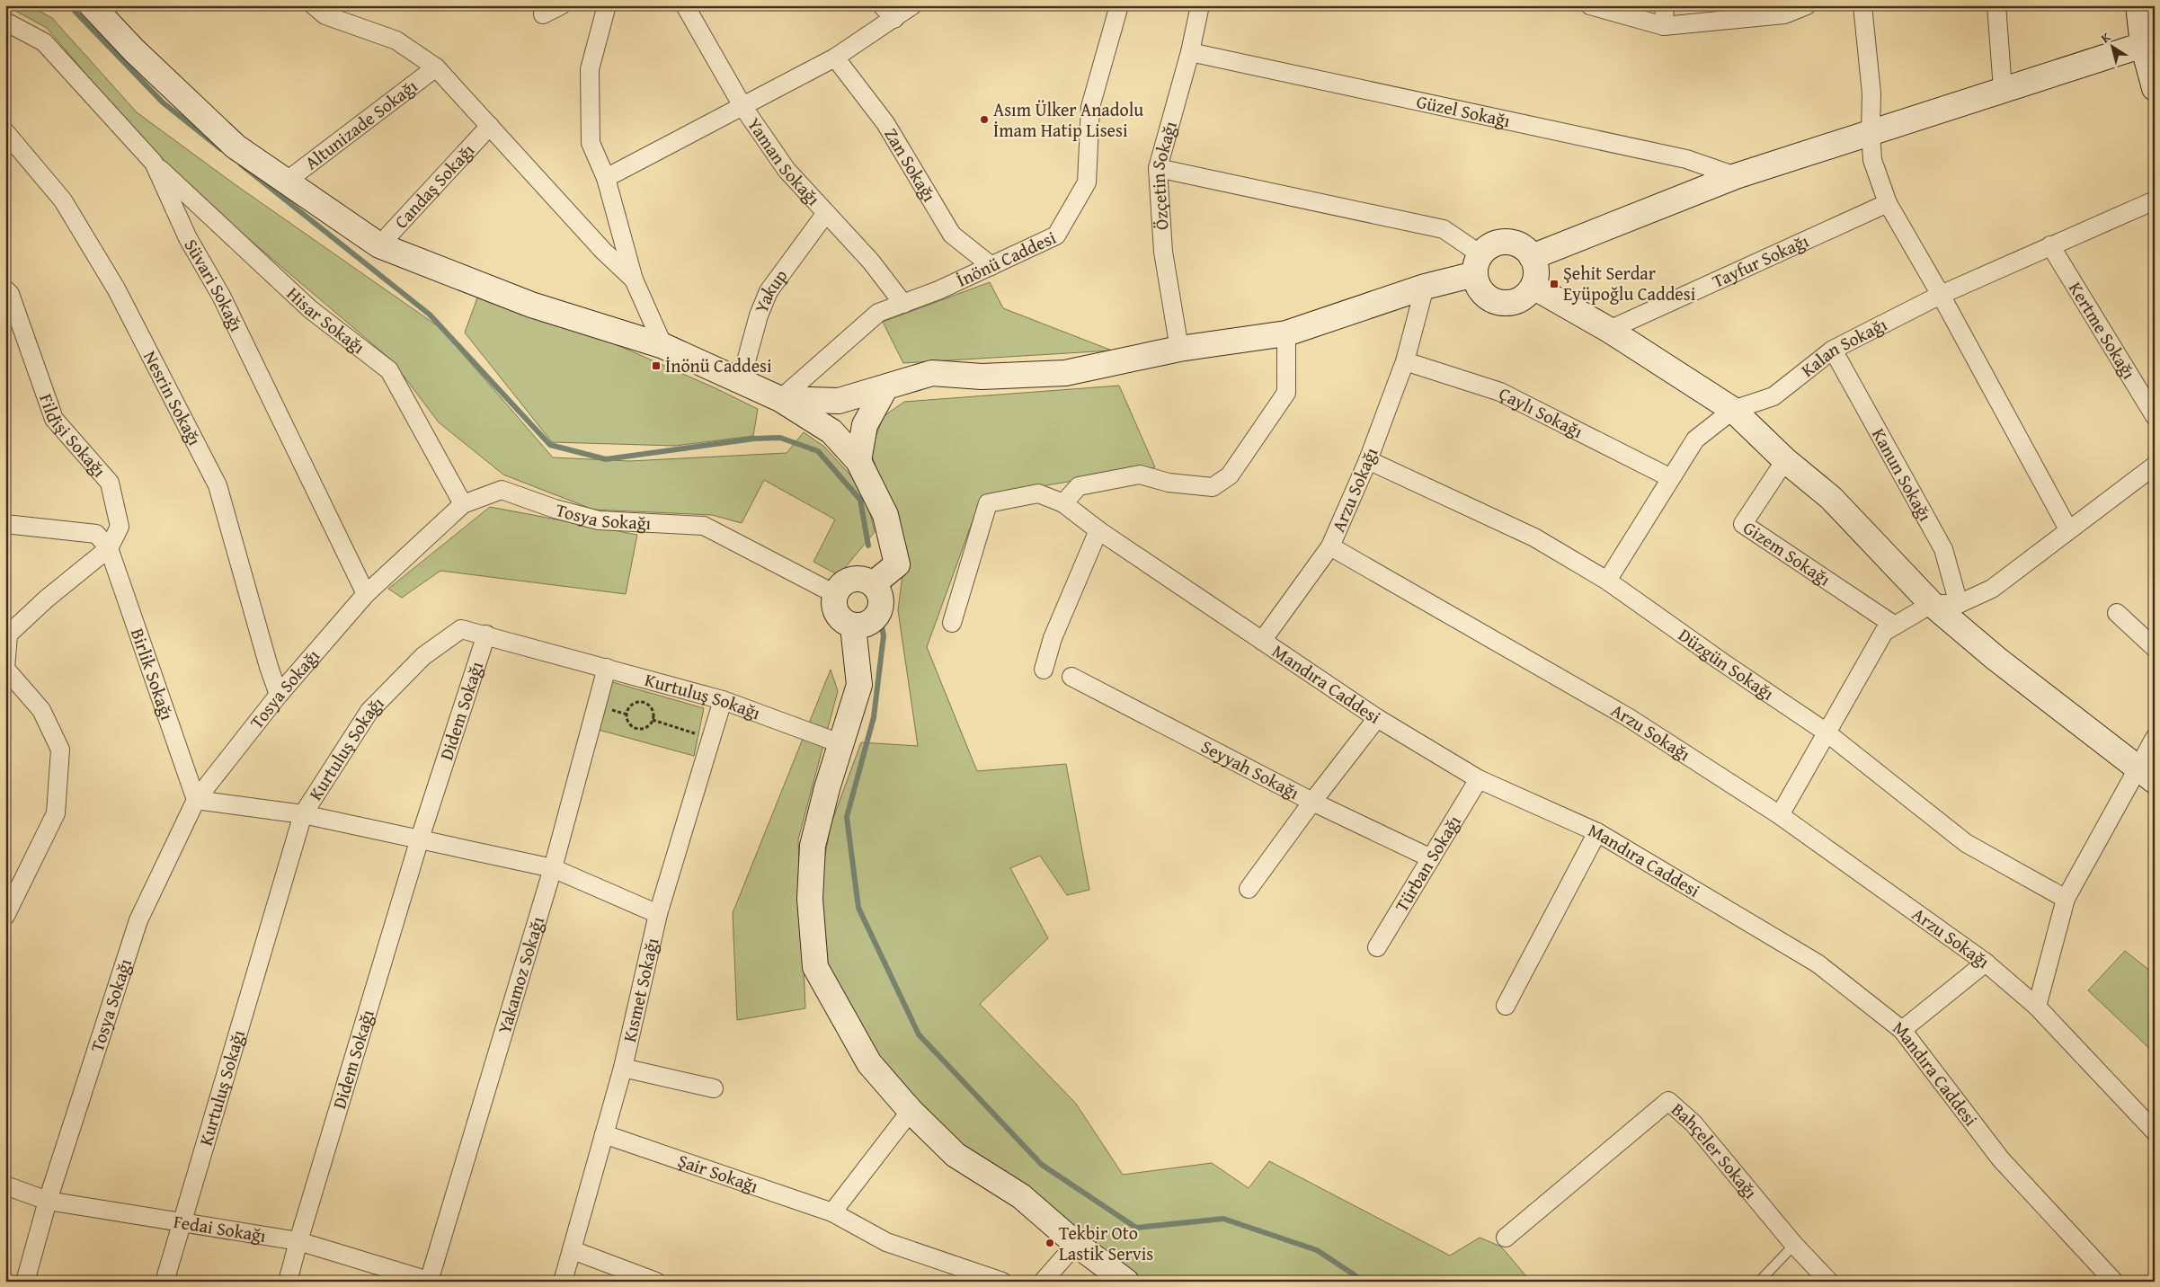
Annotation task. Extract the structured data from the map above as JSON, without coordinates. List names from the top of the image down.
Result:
{
  "streets": {
    "street": [
      "Güzel Sokağı",
      "Altunizade Sokağı",
      "Yaman Sokağı",
      "Zan Sokağı",
      "Özçetin Sokağı",
      "Candaş Sokağı",
      "İnönü Caddesi",
      "Tayfur Sokağı",
      "Süvari Sokağı",
      "Yakup",
      "Hisar Sokağı",
      "Kertme Sokağı",
      "Kalan Sokağı",
      "Nesrin Sokağı",
      "Çaylı Sokağı",
      "Fildişi Sokağı",
      "Kanun Sokağı",
      "Arzu Sokağı",
      "Tosya Sokağı",
      "Gizem Sokağı",
      "Düzgün Sokağı",
      "Birlik Sokağı",
      "Mandıra Caddesi",
      "Kurtuluş Sokağı",
      "Didem Sokağı",
      "Seyyah Sokağı",
      "Türban Sokağı",
      "Yakamoz Sokağı",
      "Kısmet Sokağı",
      "Bahçeler Sokağı",
      "Şair Sokağı",
      "Fedai Sokağı"
    ]
  },
  "crossings": [
    ["Güzel Sokağı", "Özçetin Sokağı"],
    ["Yaman Sokağı", "İnönü Caddesi"],
    ["Yaman Sokağı", "Yakup"],
    ["Zan Sokağı", "İnönü Caddesi"],
    ["Süvari Sokağı", "Hisar Sokağı"],
    ["Süvari Sokağı", "Tosya Sokağı"],
    ["Hisar Sokağı", "Tosya Sokağı"],
    ["Kertme Sokağı", "Kalan Sokağı"],
    ["Kalan Sokağı", "Çaylı Sokağı"],
    ["Kalan Sokağı", "Kanun Sokağı"],
    ["Kalan Sokağı", "Düzgün Sokağı"],
    ["Nesrin Sokağı", "Tosya Sokağı"],
    ["Çaylı Sokağı", "Arzu Sokağı"],
    ["Fildişi Sokağı", "Birlik Sokağı"],
    ["Arzu Sokağı", "Düzgün Sokağı"],
    ["Tosya Sokağı", "Birlik Sokağı"],
    ["Tosya Sokağı", "Fedai Sokağı"],
    ["Mandıra Caddesi", "Türban Sokağı"],
    ["Kurtuluş Sokağı", "Didem Sokağı"],
    ["Kurtuluş Sokağı", "Yakamoz Sokağı"],
    ["Kurtuluş Sokağı", "Kısmet Sokağı"],
    ["Kurtuluş Sokağı", "Fedai Sokağı"],
    ["Didem Sokağı", "Fedai Sokağı"],
    ["Seyyah Sokağı", "Türban Sokağı"],
    ["Yakamoz Sokağı", "Fedai Sokağı"],
    ["Kısmet Sokağı", "Şair Sokağı"]
  ],
  "places": {
    "other": ["Asım Ülker Anadolu İmam Hatip Lisesi", "Tekbir Oto Lastik Servis"],
    "transit": ["Şehit Serdar Eyüpoğlu Caddesi", "İnönü Caddesi"]
  },
  "north": "top left"
}
